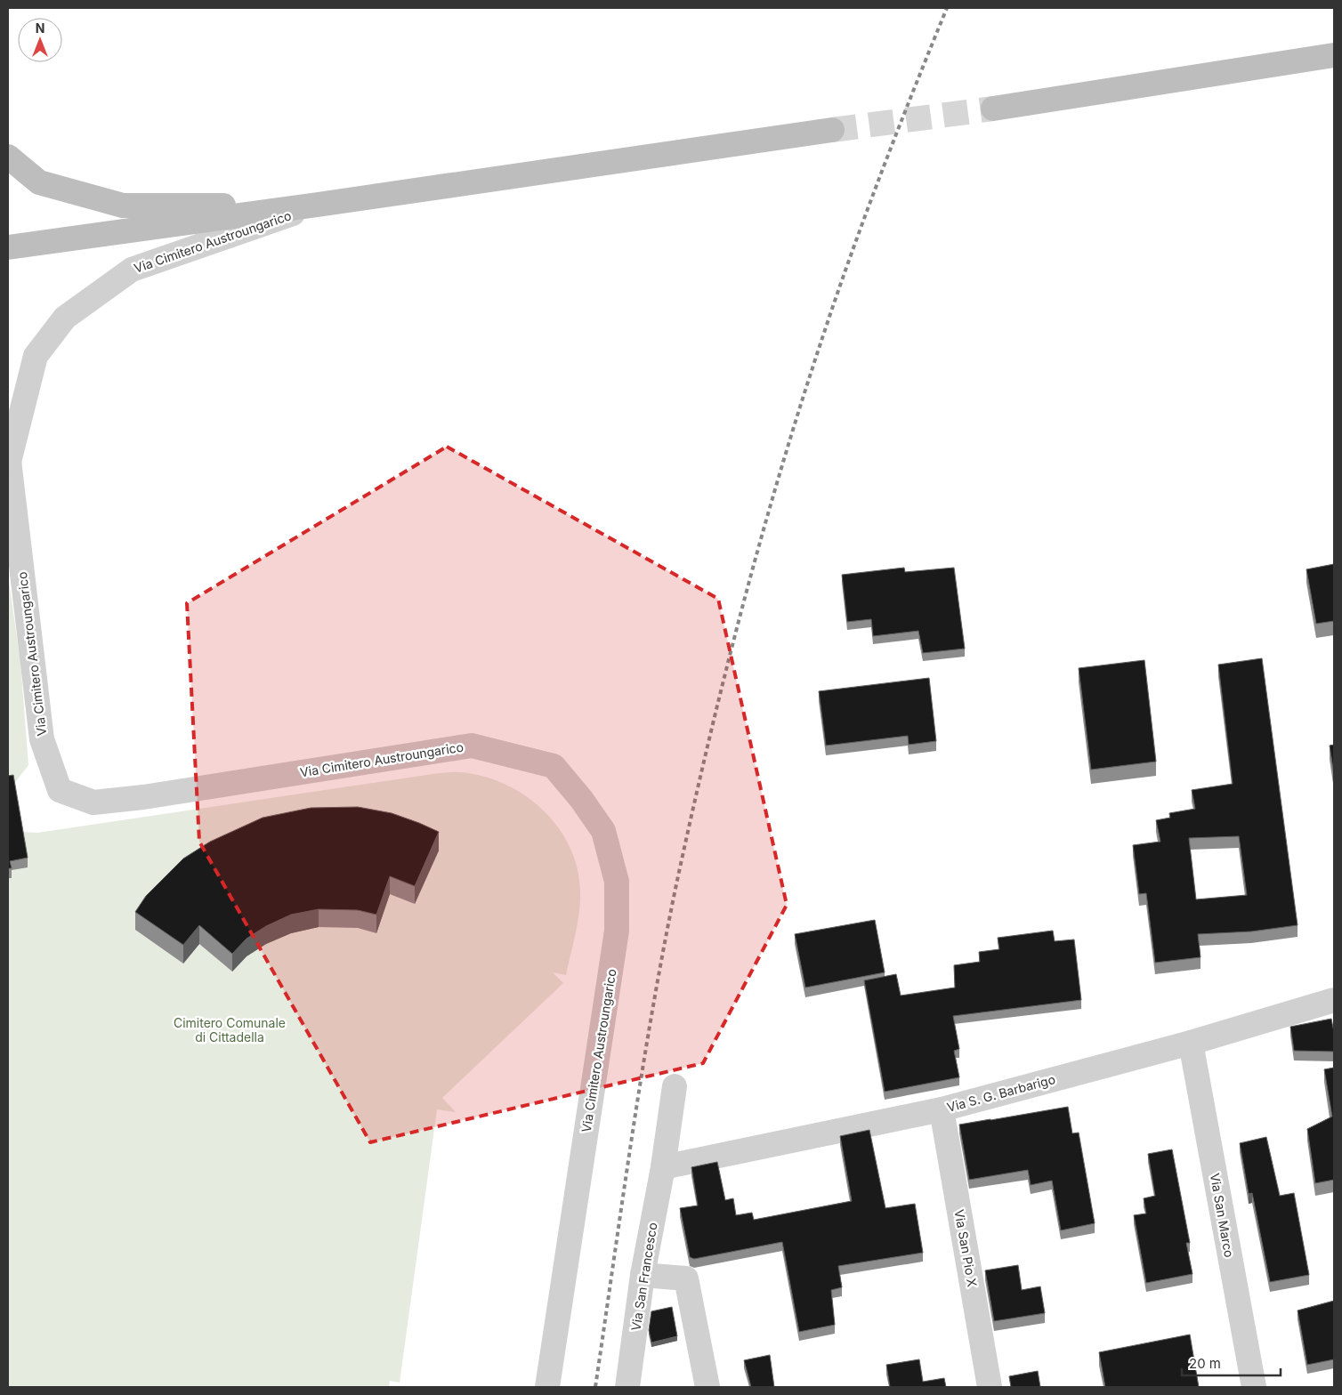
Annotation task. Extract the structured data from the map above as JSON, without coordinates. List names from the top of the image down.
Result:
{
  "streets": {
    "street": [
      "Via Cimitero Austroungarico",
      "Via S. G. Barbarigo",
      "Via San Marco",
      "Via San Pio X",
      "Via San Francesco"
    ]
  },
  "crossings": [
    ["Via S. G. Barbarigo", "Via San Marco"],
    ["Via S. G. Barbarigo", "Via San Pio X"],
    ["Via S. G. Barbarigo", "Via San Francesco"]
  ],
  "parks": ["Cimitero Comunale di Cittadella"],
  "scale_bar": "20 m",
  "north": "top"
}
